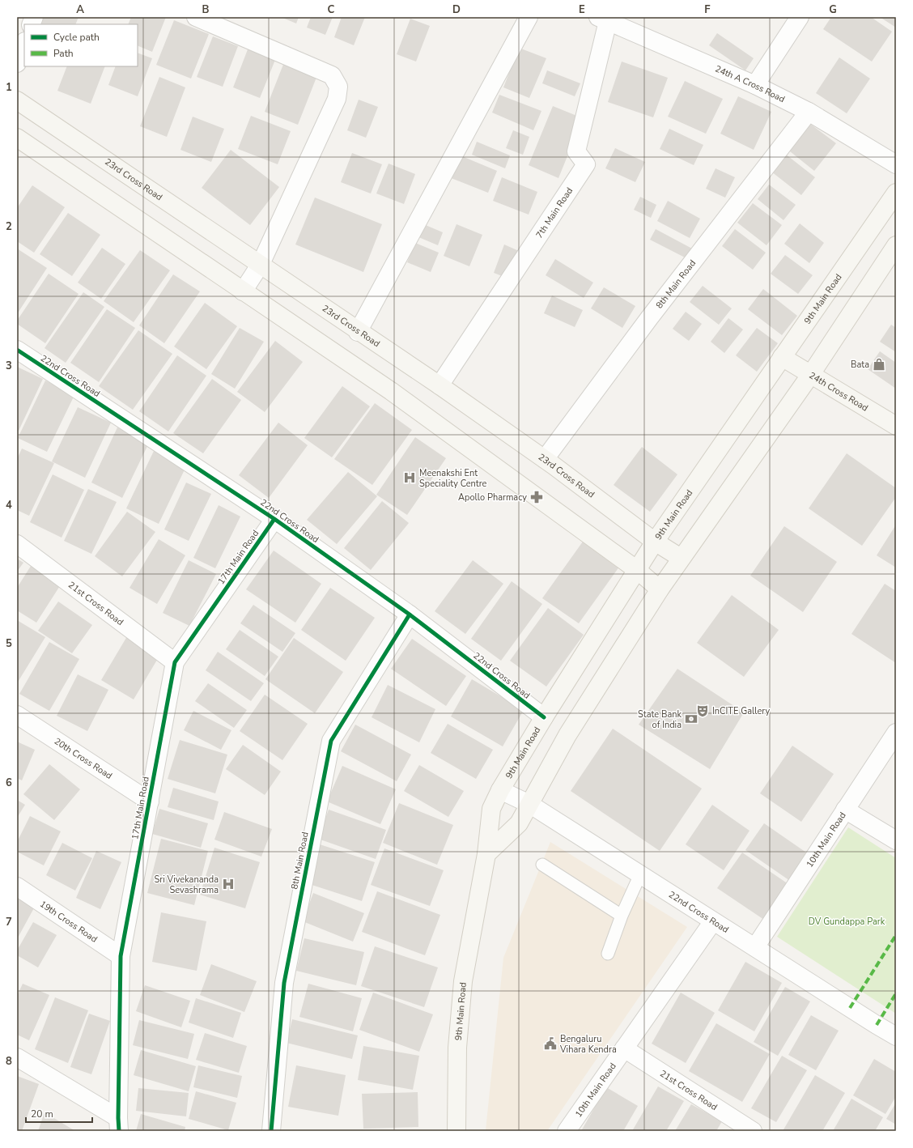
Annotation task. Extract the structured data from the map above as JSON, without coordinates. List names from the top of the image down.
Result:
{
  "streets": {
    "main road": ["23rd Cross Road", "9th Main Road", "24th Cross Road"],
    "street": [
      "24th A Cross Road",
      "7th Main Road",
      "8th Main Road",
      "22nd Cross Road",
      "17th Main Road",
      "21st Cross Road",
      "20th Cross Road",
      "10th Main Road",
      "19th Cross Road"
    ]
  },
  "crossings": [
    ["24th A Cross Road", "7th Main Road"],
    ["24th A Cross Road", "8th Main Road"],
    ["23rd Cross Road", "7th Main Road"],
    ["23rd Cross Road", "8th Main Road"],
    ["23rd Cross Road", "9th Main Road"],
    ["8th Main Road", "22nd Cross Road"],
    ["9th Main Road", "22nd Cross Road"],
    ["9th Main Road", "24th Cross Road"],
    ["22nd Cross Road", "17th Main Road"],
    ["22nd Cross Road", "10th Main Road"],
    ["17th Main Road", "21st Cross Road"],
    ["17th Main Road", "20th Cross Road"],
    ["17th Main Road", "19th Cross Road"],
    ["21st Cross Road", "10th Main Road"]
  ],
  "parks": ["DV Gundappa Park"],
  "places": {
    "shop": ["Bata"],
    "hospital": ["Meenakshi Ent Speciality Centre", "Sri Vivekananda Sevashrama"],
    "pharmacy": ["Apollo Pharmacy"],
    "theatre": ["InCITE Gallery"],
    "bank": ["State Bank of India"],
    "public building": ["Bengaluru Vihara Kendra"]
  },
  "legend": ["Cycle path", "Path"],
  "scale_bar": "20 m",
  "grid": {
    "columns": [
      "A",
      "B",
      "C",
      "D",
      "E",
      "F",
      "G"
    ],
    "rows": [
      "1",
      "2",
      "3",
      "4",
      "5",
      "6",
      "7",
      "8"
    ]
  }
}
